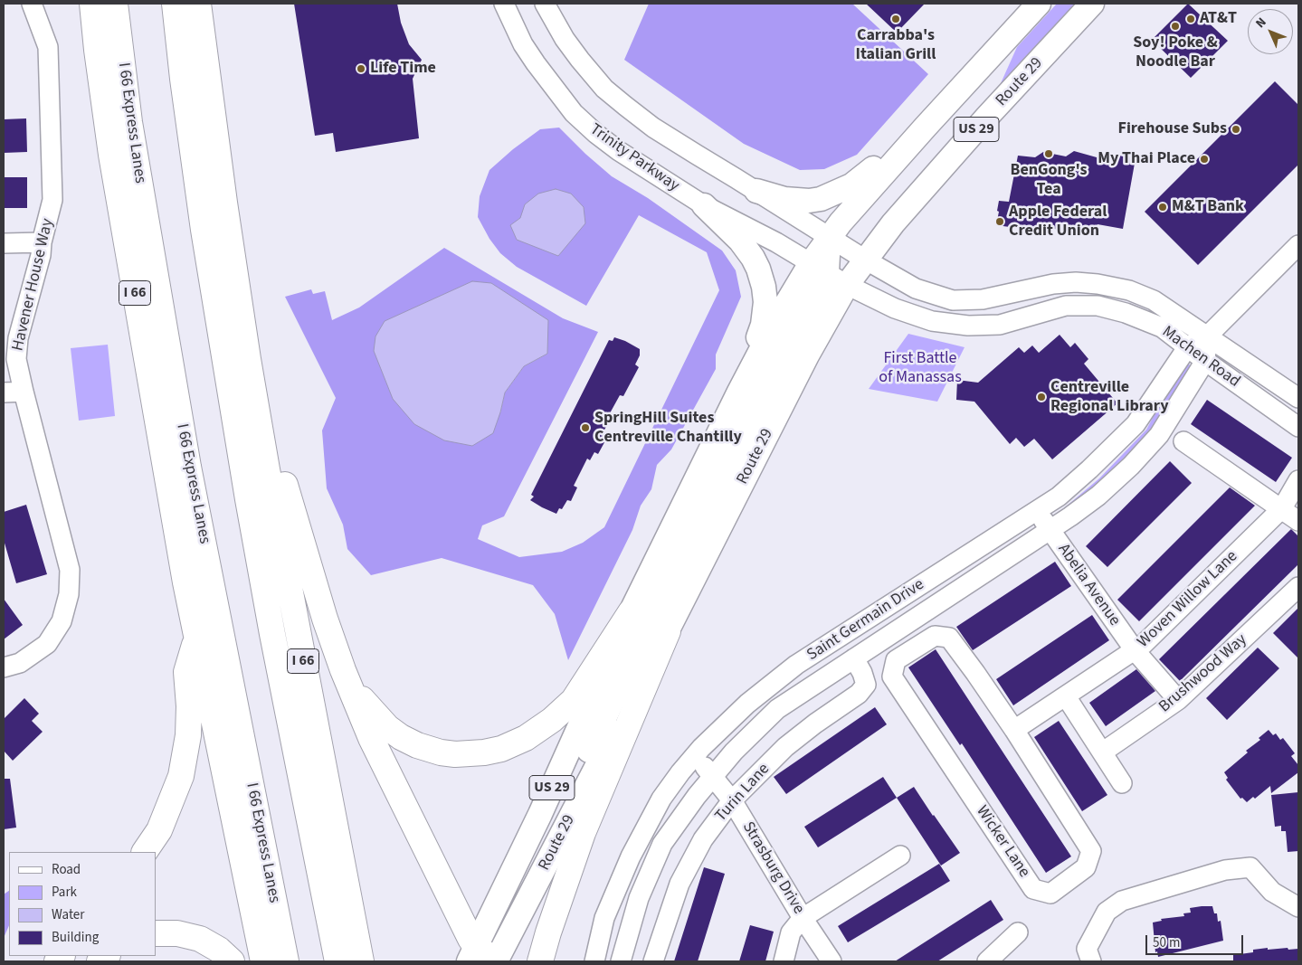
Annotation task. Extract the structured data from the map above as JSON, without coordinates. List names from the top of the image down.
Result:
{
  "streets": {
    "highway": ["I 66 Express Lanes", "I 66"],
    "main road": ["Route 29", "US 29"],
    "street": [
      "Trinity Parkway",
      "Havener House Way",
      "Machen Road",
      "Abelia Avenue",
      "Woven Willow Lane",
      "Saint Germain Drive",
      "Brushwood Way",
      "Turin Lane",
      "Wicker Lane",
      "Strasburg Drive"
    ]
  },
  "crossings": [
    ["Route 29", "Trinity Parkway"],
    ["Route 29", "Machen Road"],
    ["US 29", "Machen Road"],
    ["Trinity Parkway", "Machen Road"],
    ["Machen Road", "Saint Germain Drive"],
    ["Abelia Avenue", "Woven Willow Lane"],
    ["Abelia Avenue", "Saint Germain Drive"],
    ["Abelia Avenue", "Brushwood Way"],
    ["Woven Willow Lane", "Wicker Lane"],
    ["Saint Germain Drive", "Turin Lane"],
    ["Saint Germain Drive", "Strasburg Drive"],
    ["Turin Lane", "Strasburg Drive"]
  ],
  "parks": ["First Battle of Manassas"],
  "places": [
    "Carrabba's Italian Grill",
    "AT&T",
    "Soy! Poke & Noodle Bar",
    "Life Time",
    "Firehouse Subs",
    "BenGong's Tea",
    "My Thai Place",
    "M&T Bank",
    "Apple Federal Credit Union",
    "Centreville Regional Library",
    "SpringHill Suites Centreville Chantilly"
  ],
  "legend": [
    "Road",
    "Park",
    "Water",
    "Building"
  ],
  "scale_bar": "50 m",
  "north": "top left"
}
